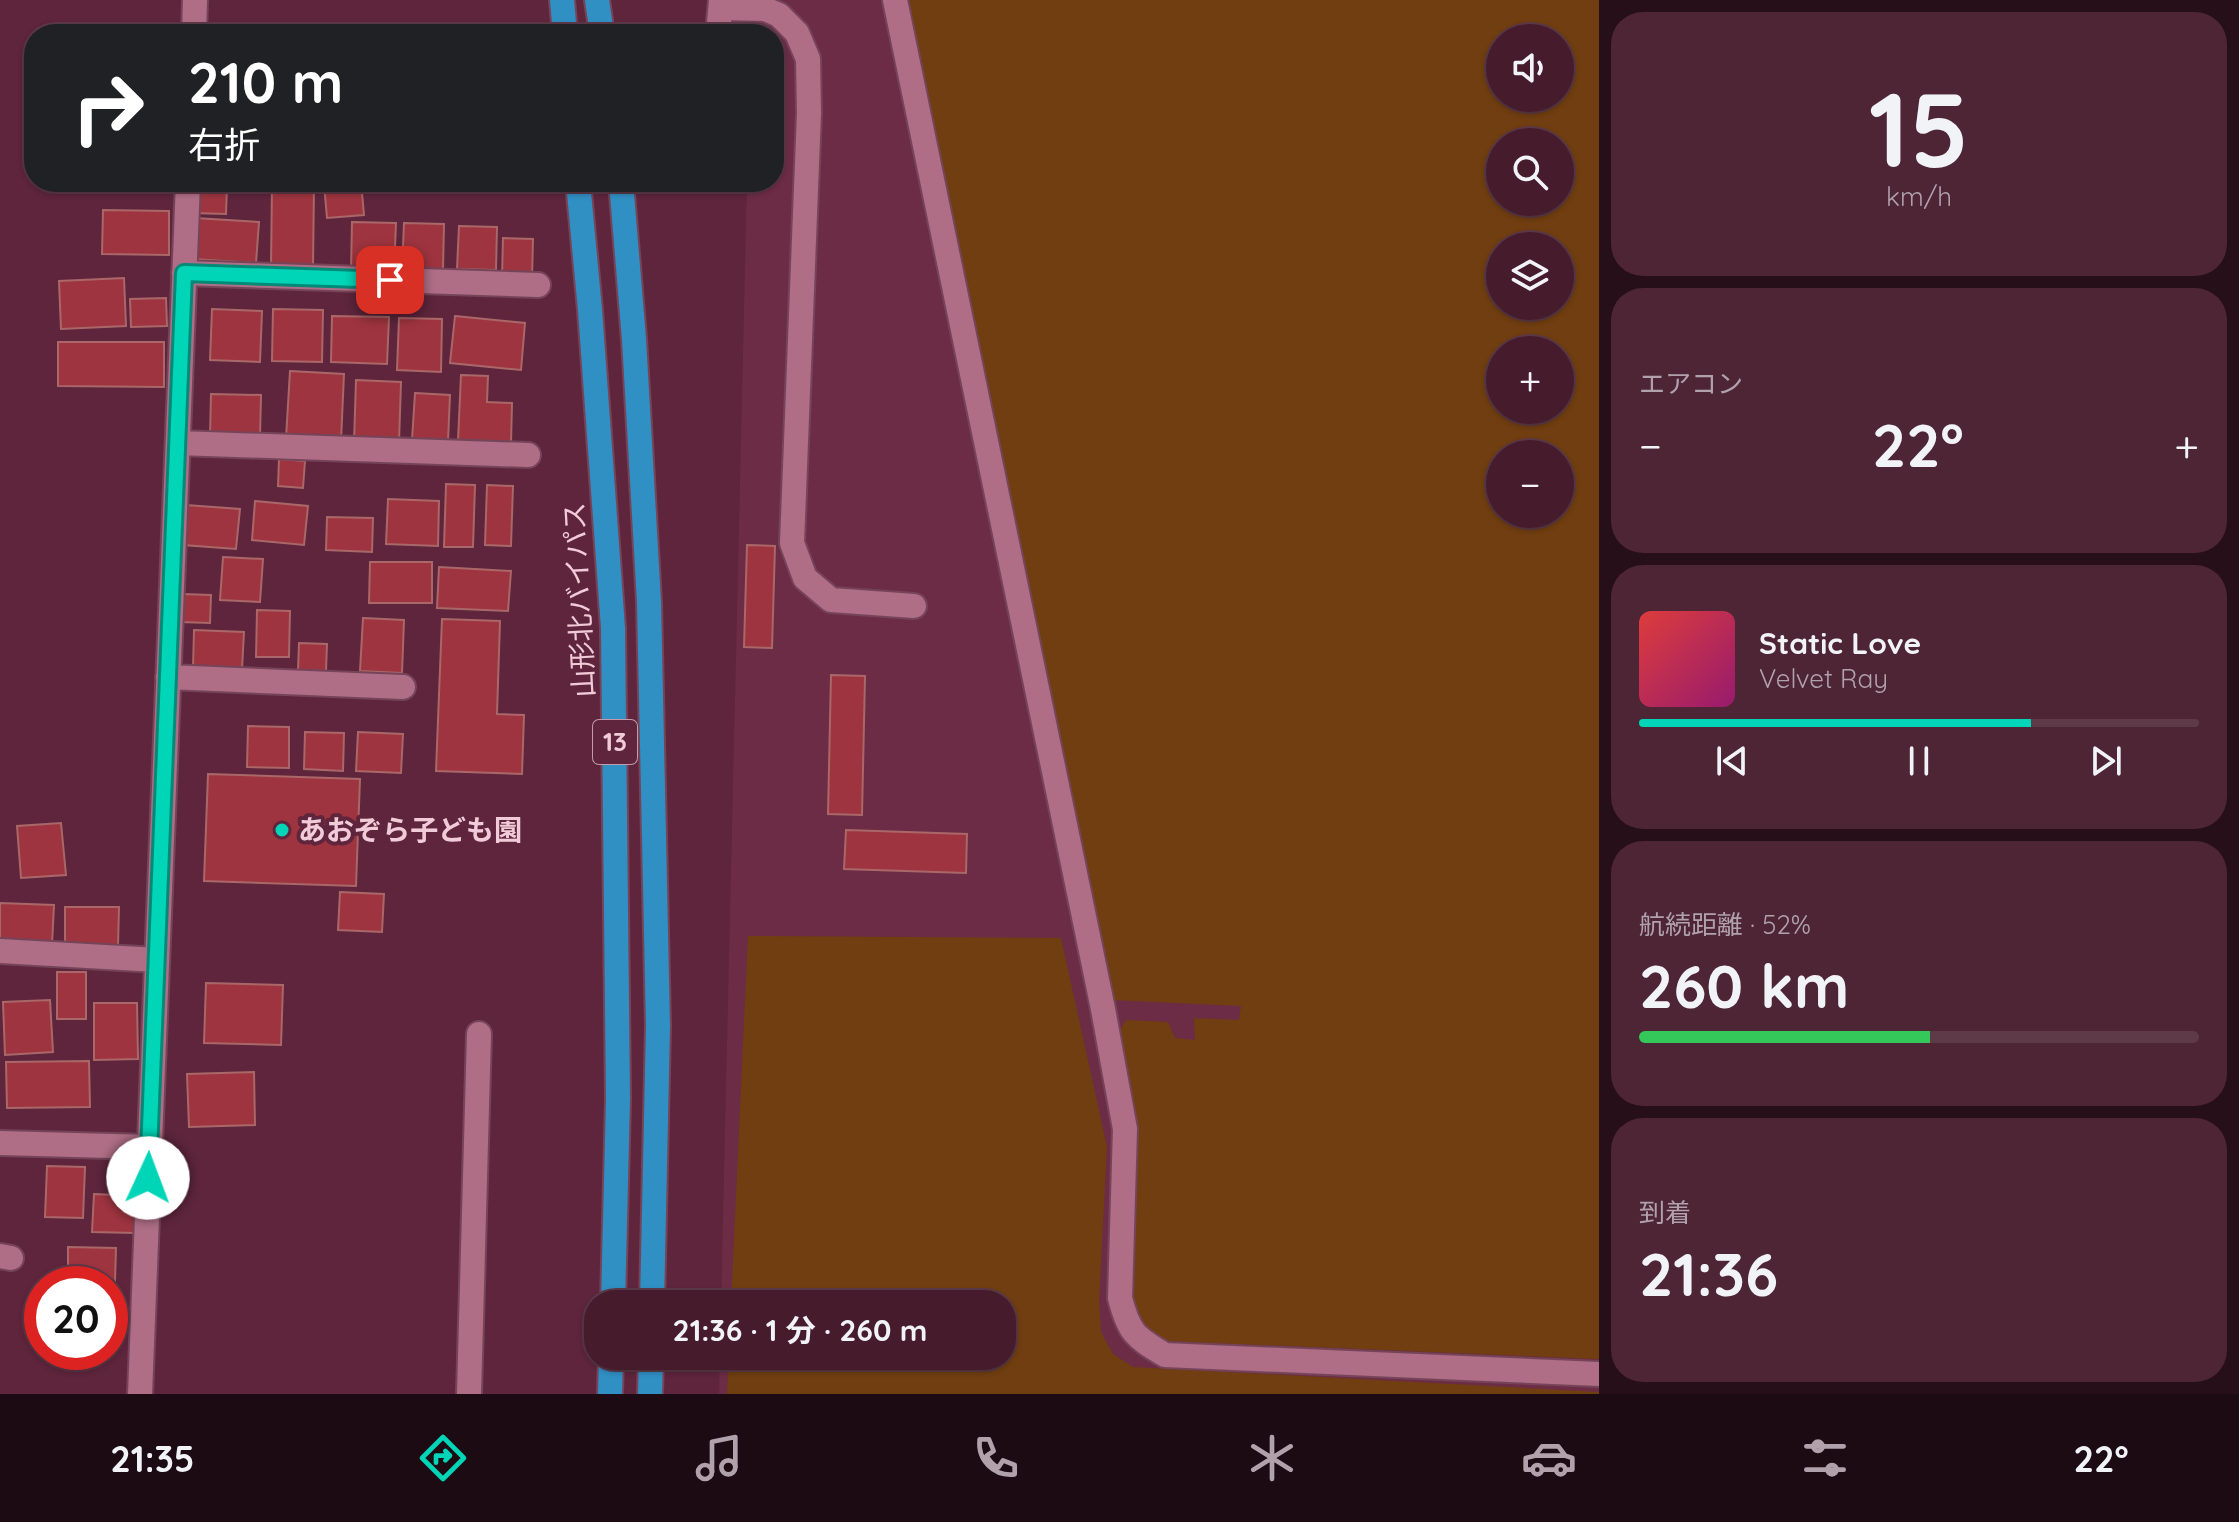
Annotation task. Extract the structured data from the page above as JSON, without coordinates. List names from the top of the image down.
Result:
{
  "streets": {
    "highway": ["山形北バイパス", "13"]
  },
  "places": ["あおぞら子ども園"],
  "page": {
    "tile": [
      ["15", "km/h"],
      "エアコン",
      ["航続距離 · 52%", "260 km"],
      ["到着", "21:36"]
    ],
    "map_buttons": ["+", "−"],
    "turn": ["210 m", "右折"],
    "heat": ["−", "22°", "+"],
    "song": ["Static Love", "Velvet Ray"],
    "limit": "20",
    "trip": "21:36 · 1 分 · 260 m",
    "tabs": ["21:35", "22°"]
  }
}
